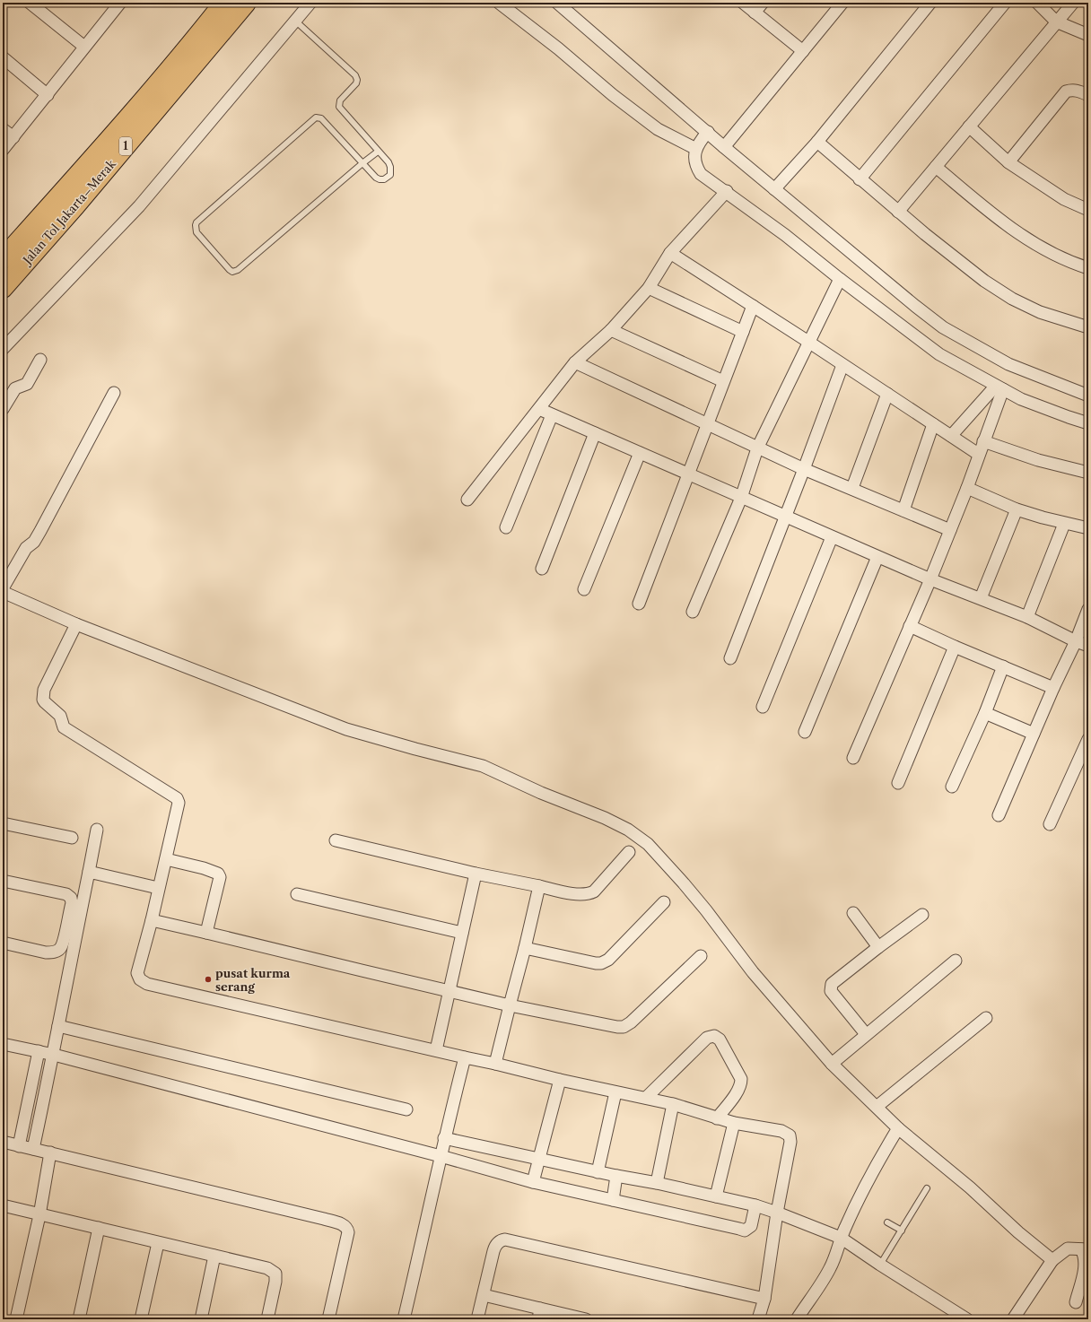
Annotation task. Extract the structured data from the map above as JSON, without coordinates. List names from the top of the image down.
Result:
{
  "streets": {
    "highway": ["1", "Jalan Tol Jakarta–Merak"]
  },
  "places": ["pusat kurma serang"]
}
